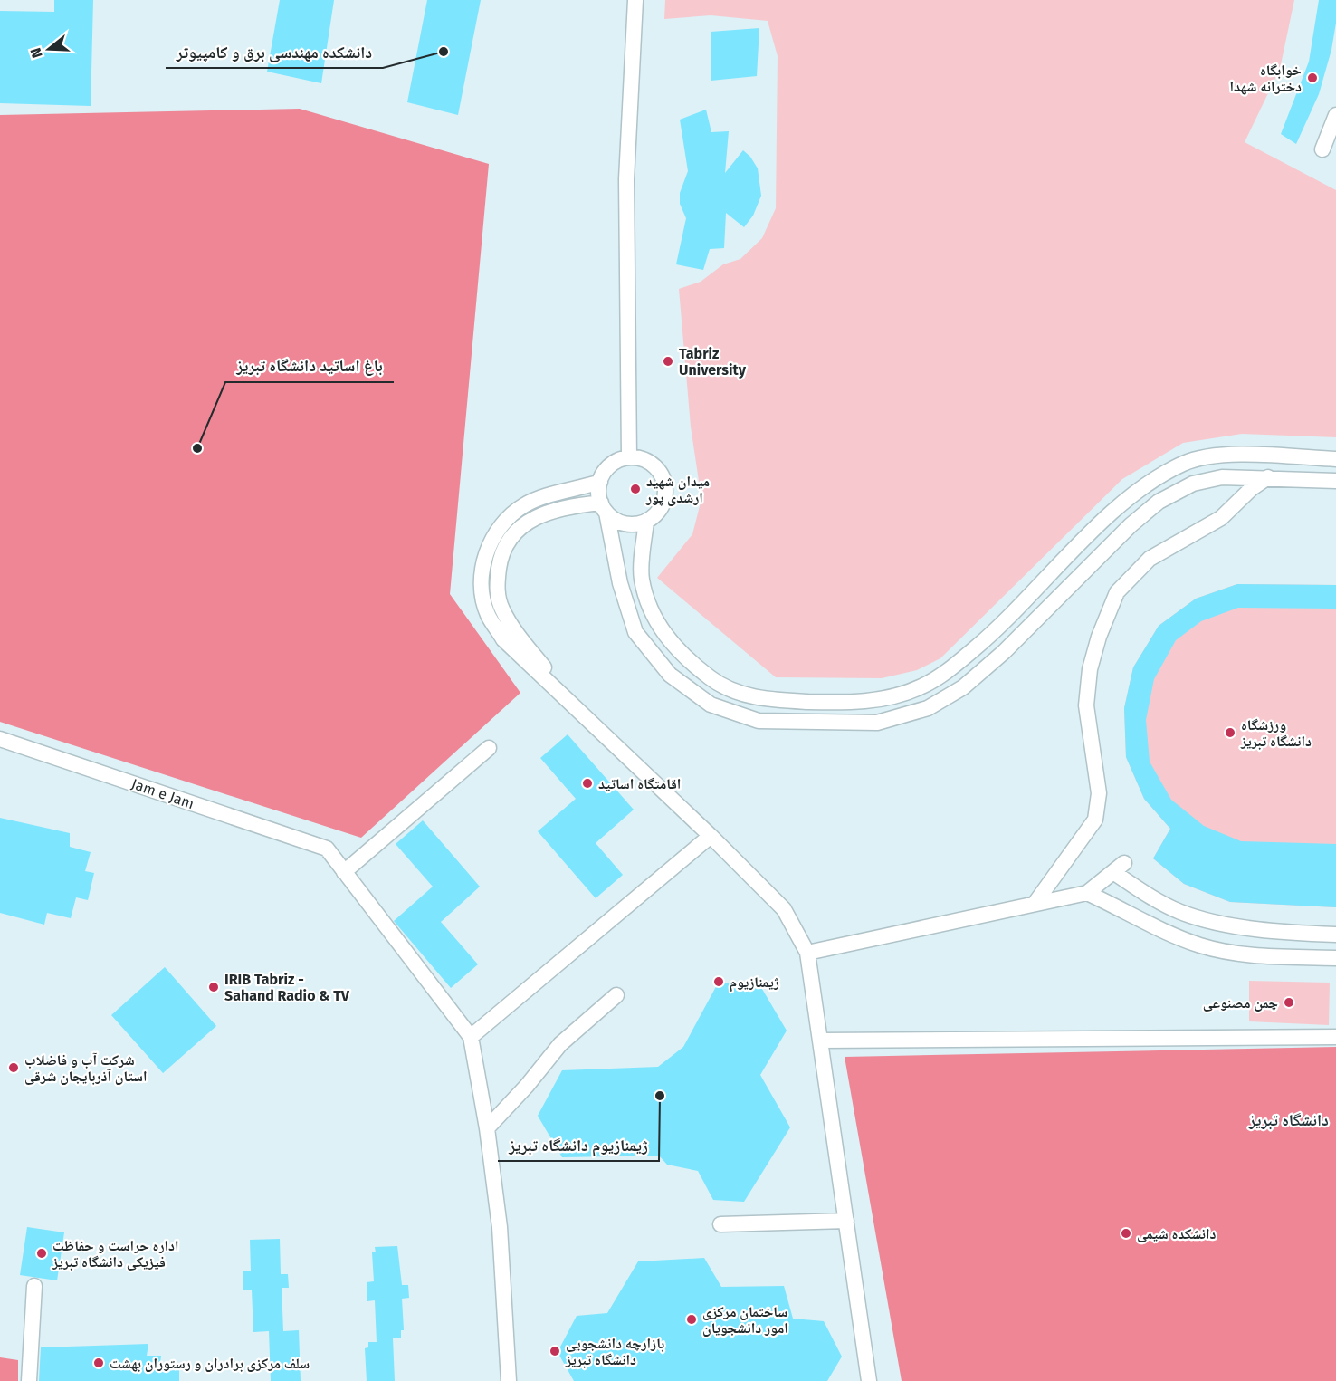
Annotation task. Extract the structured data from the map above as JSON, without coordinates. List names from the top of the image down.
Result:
{
  "streets": {
    "street": ["Jam e Jam"]
  },
  "districts": ["دانشگاه تبریز"],
  "places": [
    "دانشکده مهندسی برق و کامپیوتر",
    "خوابگاه دخترانه شهدا",
    "Tabriz University",
    "باغ اساتید دانشگاه تبریز",
    "میدان شهید ارشدی پور",
    "ورزشگاه دانشگاه تبریز",
    "اقامتگاه اساتید",
    "ژیمنازیوم",
    "IRIB Tabriz - Sahand Radio & TV",
    "چمن مصنوعی",
    "شرکت آب و فاضلاب استان آذربایجان شرقی",
    "ژیمنازیوم دانشگاه تبریز",
    "دانشکده شیمی",
    "اداره حراست و حفاظت فیزیکی دانشگاه تبریز",
    "ساختمان مرکزی امور دانشجویان",
    "بازارچه دانشجویی دانشگاه تبریز",
    "سلف مرکزی برادران و رستوران بهشت"
  ],
  "north": "left"
}
